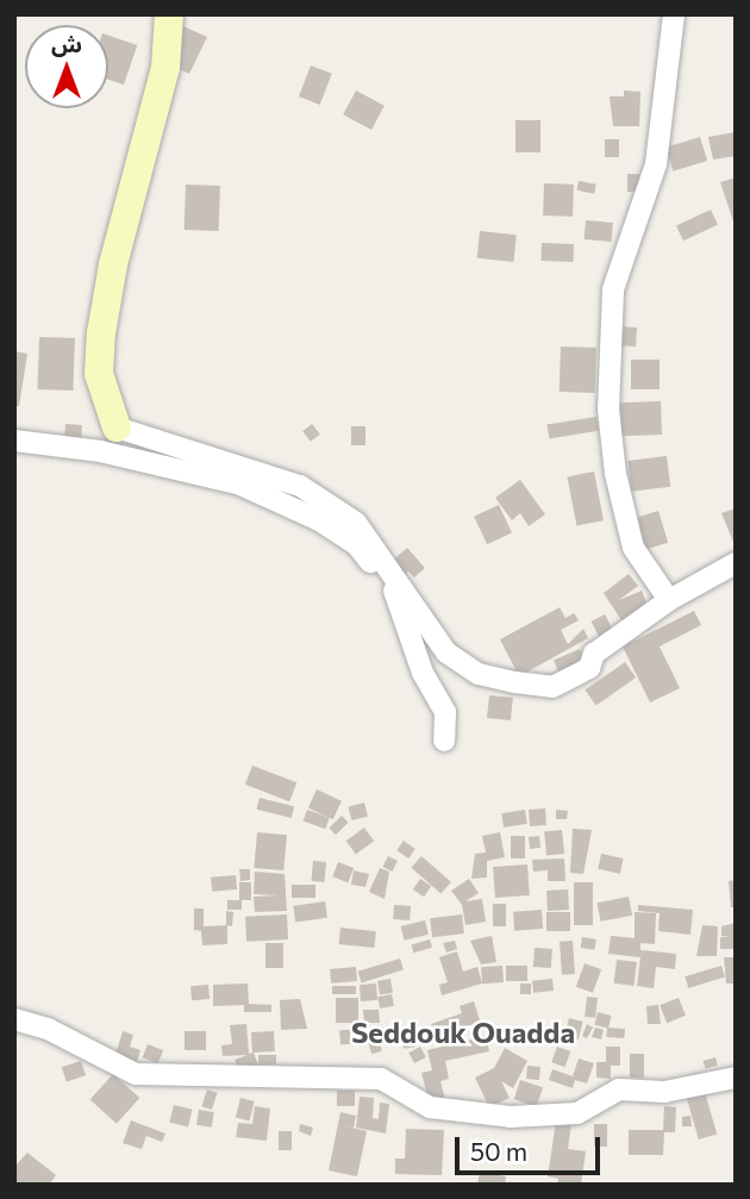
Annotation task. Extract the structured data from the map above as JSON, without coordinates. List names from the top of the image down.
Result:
{
  "districts": ["Seddouk Ouadda"],
  "scale_bar": "50 m",
  "north": "top"
}
